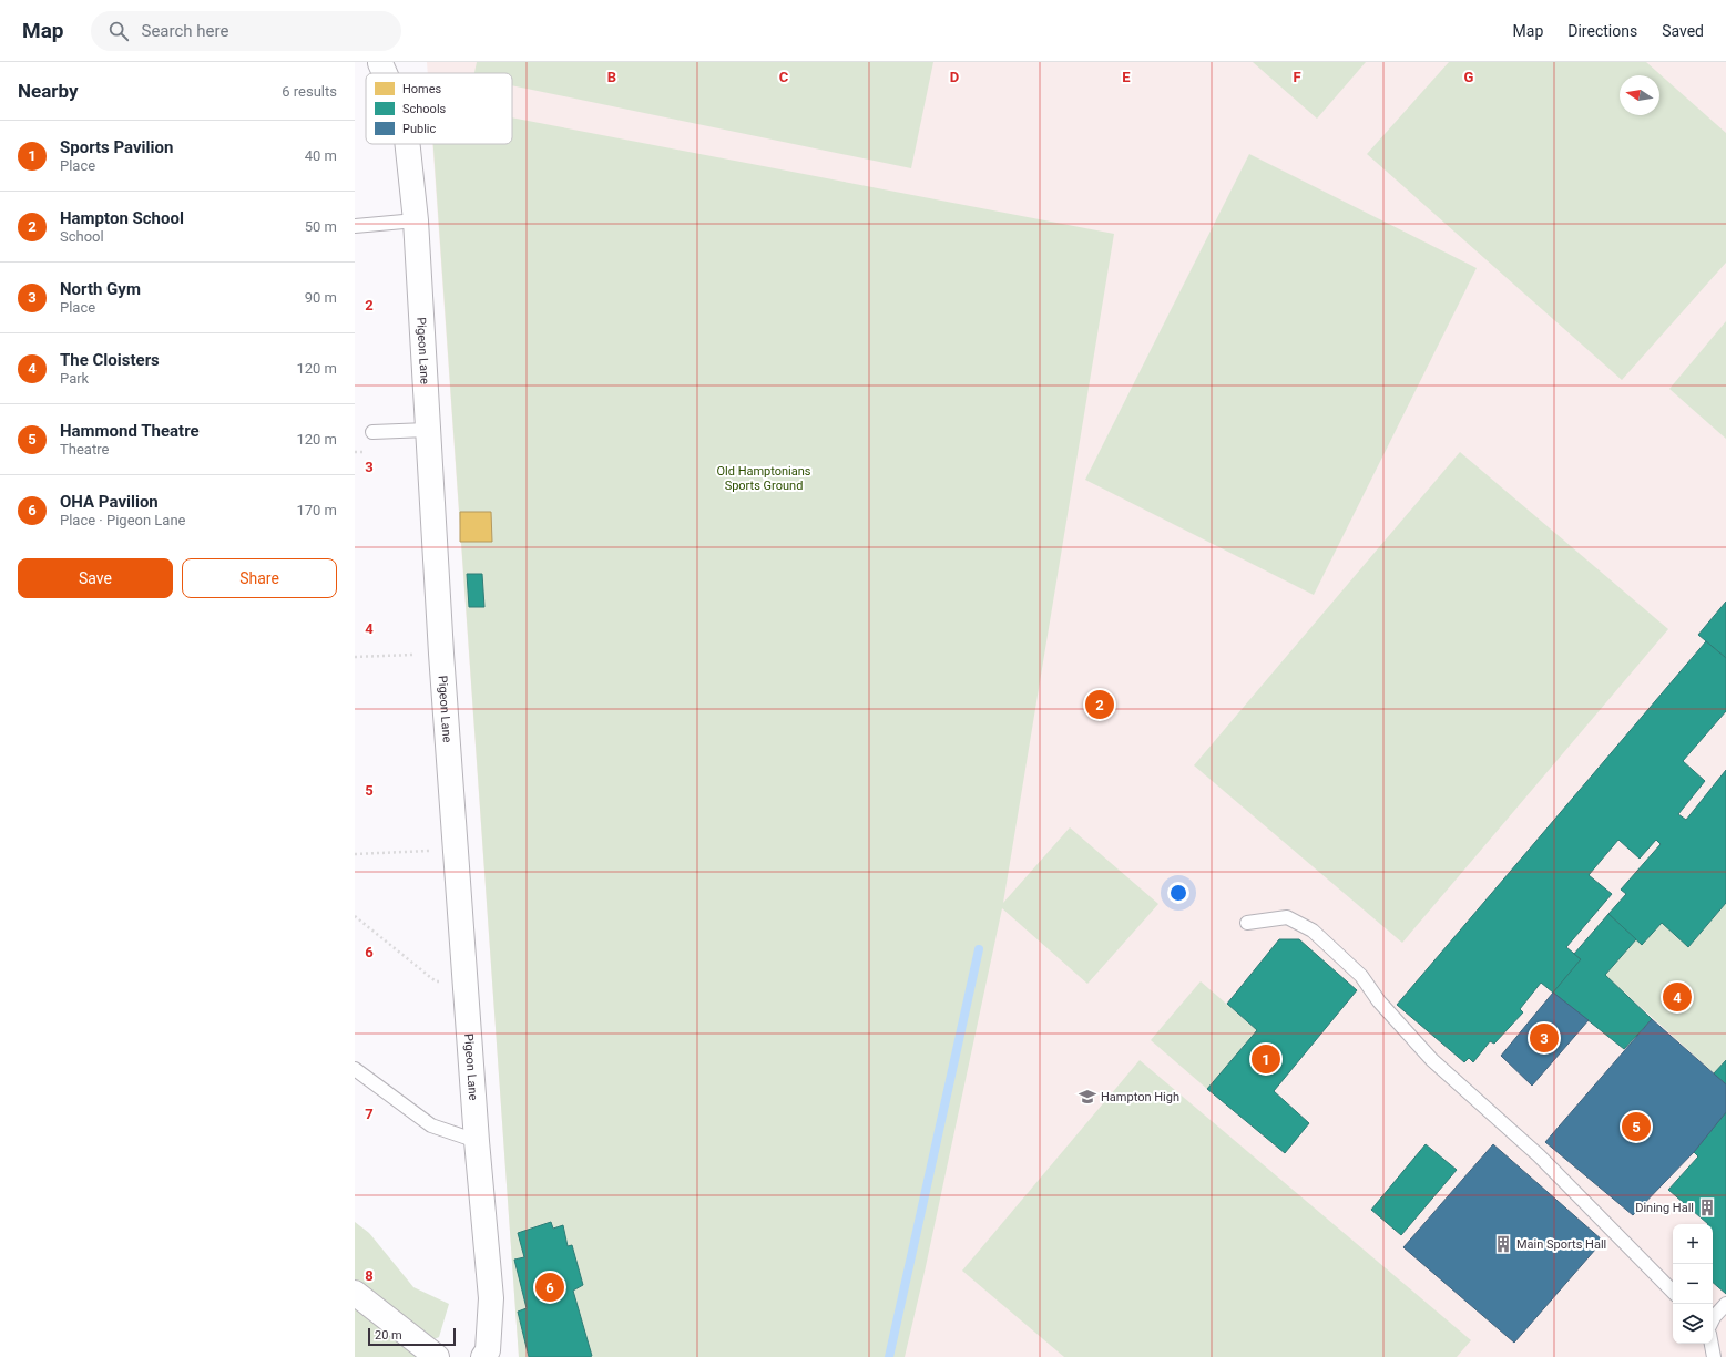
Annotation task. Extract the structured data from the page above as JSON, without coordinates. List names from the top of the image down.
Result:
{
  "streets": {
    "street": ["Pigeon Lane"]
  },
  "parks": ["Old Hamptonians Sports Ground"],
  "places": {
    "school or university": ["Hampton High"],
    "building": ["Dining Hall", "Main Sports Hall"]
  },
  "legend": ["Homes", "Schools", "Public"],
  "scale_bar": "20 m",
  "north": "left",
  "page": {
    "header": "Map",
    "search": "Search here",
    "nav": ["Map", "Directions", "Saved"],
    "heading": ["Nearby", "6 results"],
    "list": [
      {
        "mark": "1",
        "name": "Sports Pavilion",
        "note": "Place",
        "value": "40 m"
      },
      {
        "mark": "2",
        "name": "Hampton School",
        "note": "School",
        "value": "50 m"
      },
      {
        "mark": "3",
        "name": "North Gym",
        "note": "Place",
        "value": "90 m"
      },
      {
        "mark": "4",
        "name": "The Cloisters",
        "note": "Park",
        "value": "120 m"
      },
      {
        "mark": "5",
        "name": "Hammond Theatre",
        "note": "Theatre",
        "value": "120 m"
      },
      {
        "mark": "6",
        "name": "OHA Pavilion",
        "note": "Place · Pigeon Lane",
        "value": "170 m"
      }
    ],
    "buttons": ["Save", "Share"],
    "pins": [
      "2",
      "4",
      "3",
      "1",
      "5",
      "6"
    ],
    "map_buttons": ["+", "−"],
    "scale": "20 m"
  },
  "grid": {
    "columns": [
      "B",
      "C",
      "D",
      "E",
      "F",
      "G"
    ],
    "rows": [
      "2",
      "3",
      "4",
      "5",
      "6",
      "7",
      "8"
    ]
  }
}
